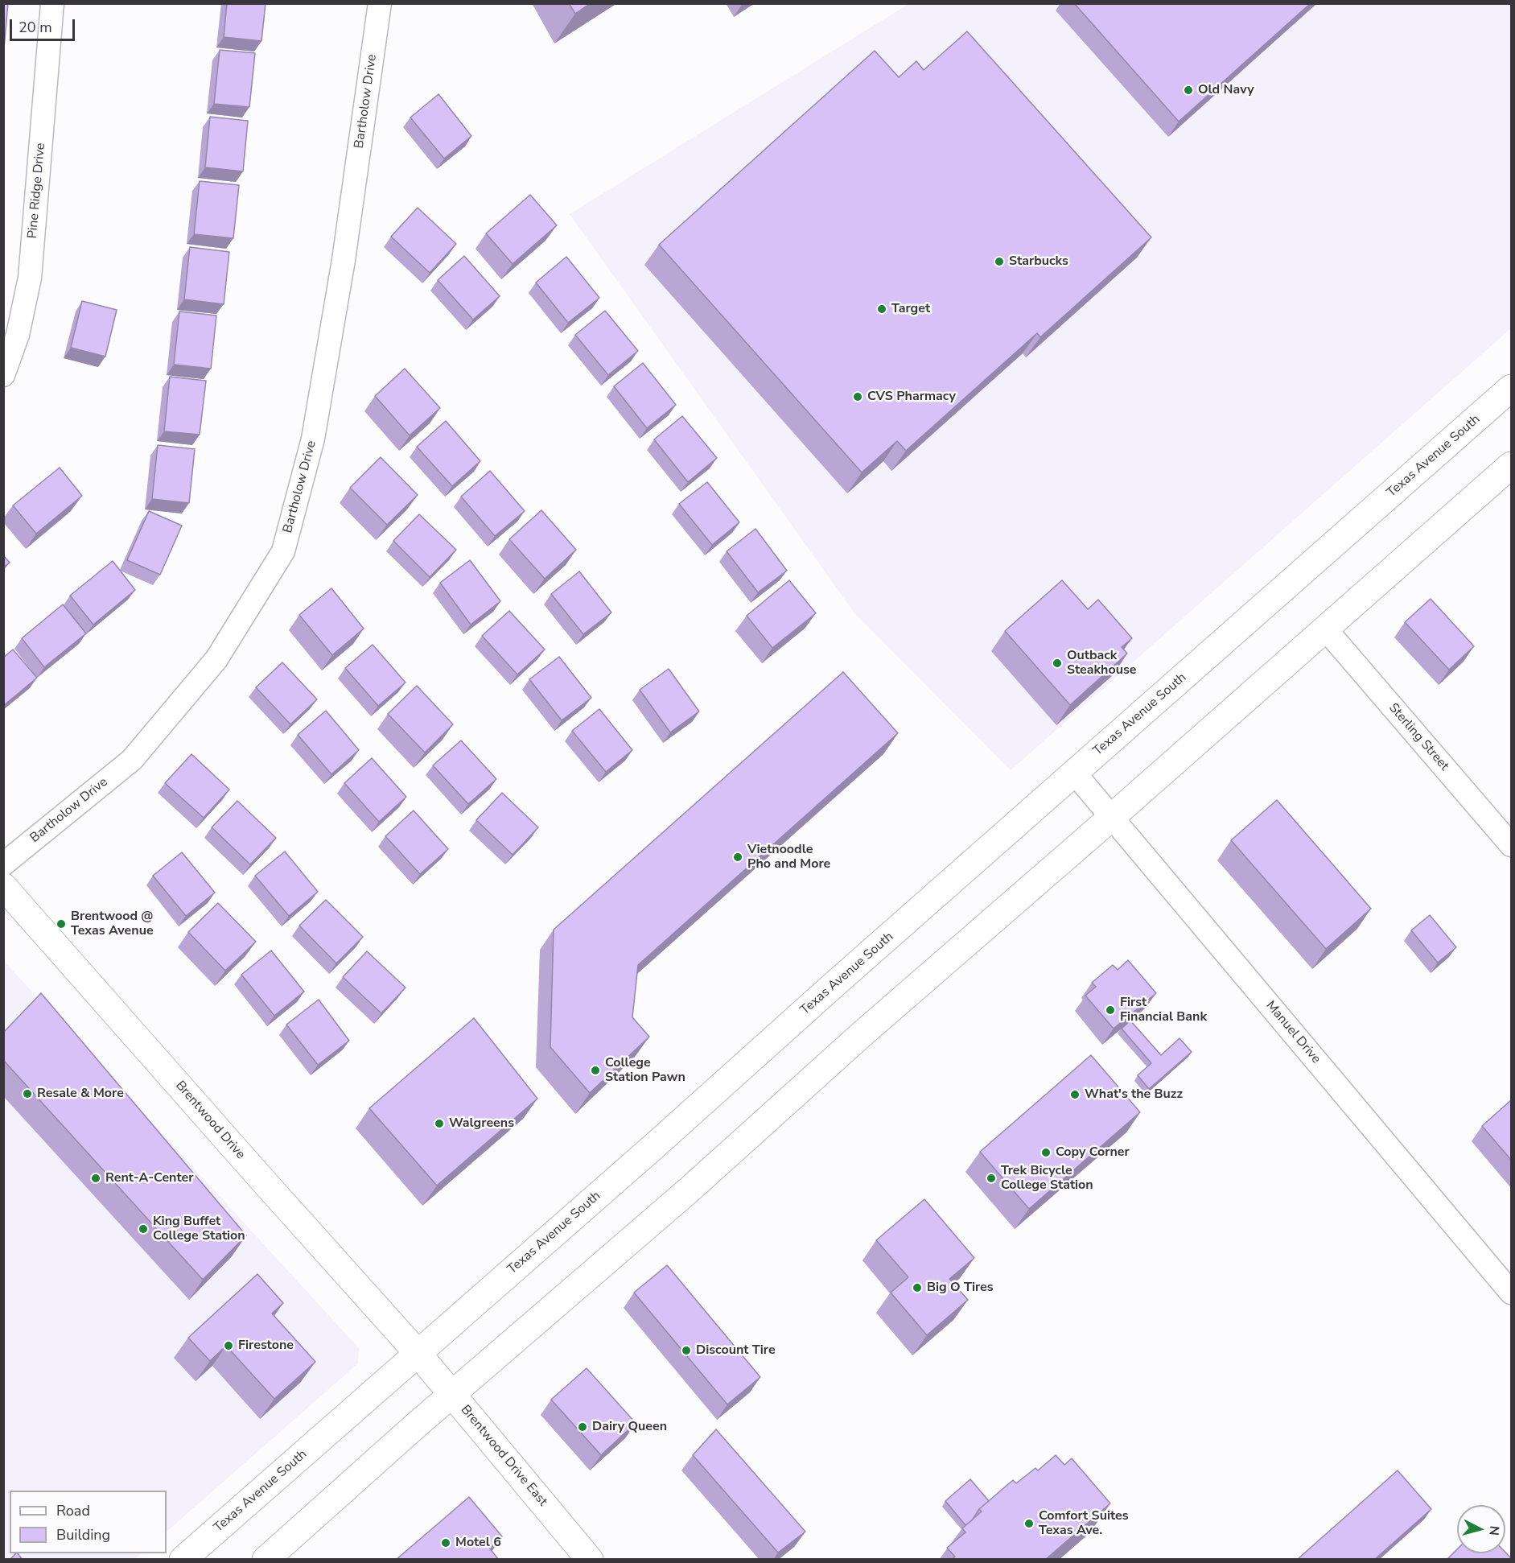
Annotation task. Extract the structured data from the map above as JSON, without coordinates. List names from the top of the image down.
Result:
{
  "streets": {
    "main road": ["Texas Avenue South", "Brentwood Drive", "Brentwood Drive East"],
    "street": [
      "Bartholow Drive",
      "Pine Ridge Drive",
      "Sterling Street",
      "Manuel Drive"
    ]
  },
  "crossings": [
    ["Texas Avenue South", "Manuel Drive"],
    ["Texas Avenue South", "Brentwood Drive"],
    ["Texas Avenue South", "Brentwood Drive East"],
    ["Brentwood Drive", "Brentwood Drive East"]
  ],
  "places": [
    "Old Navy",
    "Starbucks",
    "Target",
    "CVS Pharmacy",
    "Outback Steakhouse",
    "Vietnoodle Pho and More",
    "Brentwood @ Texas Avenue",
    "First Financial Bank",
    "College Station Pawn",
    "Resale & More",
    "What's the Buzz",
    "Walgreens",
    "Copy Corner",
    "Rent-A-Center",
    "Trek Bicycle College Station",
    "King Buffet College Station",
    "Big O Tires",
    "Firestone",
    "Discount Tire",
    "Dairy Queen",
    "Comfort Suites Texas Ave.",
    "Motel 6"
  ],
  "legend": ["Road", "Building"],
  "scale_bar": "20 m",
  "north": "right"
}
